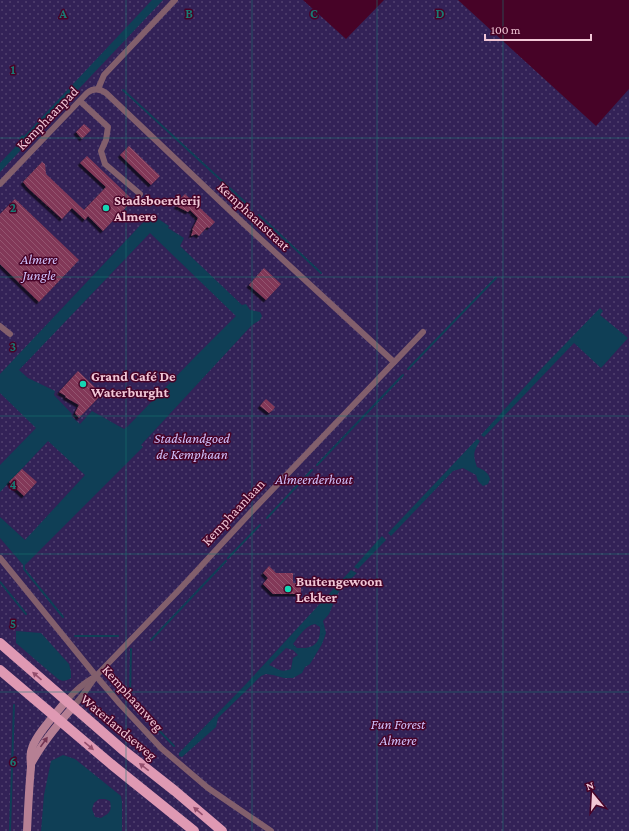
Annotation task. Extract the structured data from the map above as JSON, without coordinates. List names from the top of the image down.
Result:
{
  "streets": {
    "main road": ["Waterlandseweg"],
    "street": [
      "Kemphaanpad",
      "Kemphaanstraat",
      "Kemphaanlaan",
      "Kemphaanweg"
    ]
  },
  "crossings": [
    ["Kemphaanpad", "Kemphaanstraat"],
    ["Kemphaanstraat", "Kemphaanlaan"],
    ["Kemphaanlaan", "Kemphaanweg"],
    ["Kemphaanlaan", "Waterlandseweg"]
  ],
  "parks": [
    "Almere Jungle",
    "Stadslandgoed de Kemphaan",
    "Almeerderhout",
    "Fun Forest Almere"
  ],
  "places": ["Stadsboerderij Almere", "Grand Café De Waterburght", "Buitengewoon Lekker"],
  "scale_bar": "100 m",
  "north": "top",
  "grid": {
    "columns": [
      "A",
      "B",
      "C",
      "D"
    ],
    "rows": [
      "1",
      "2",
      "3",
      "4",
      "5",
      "6"
    ]
  }
}
